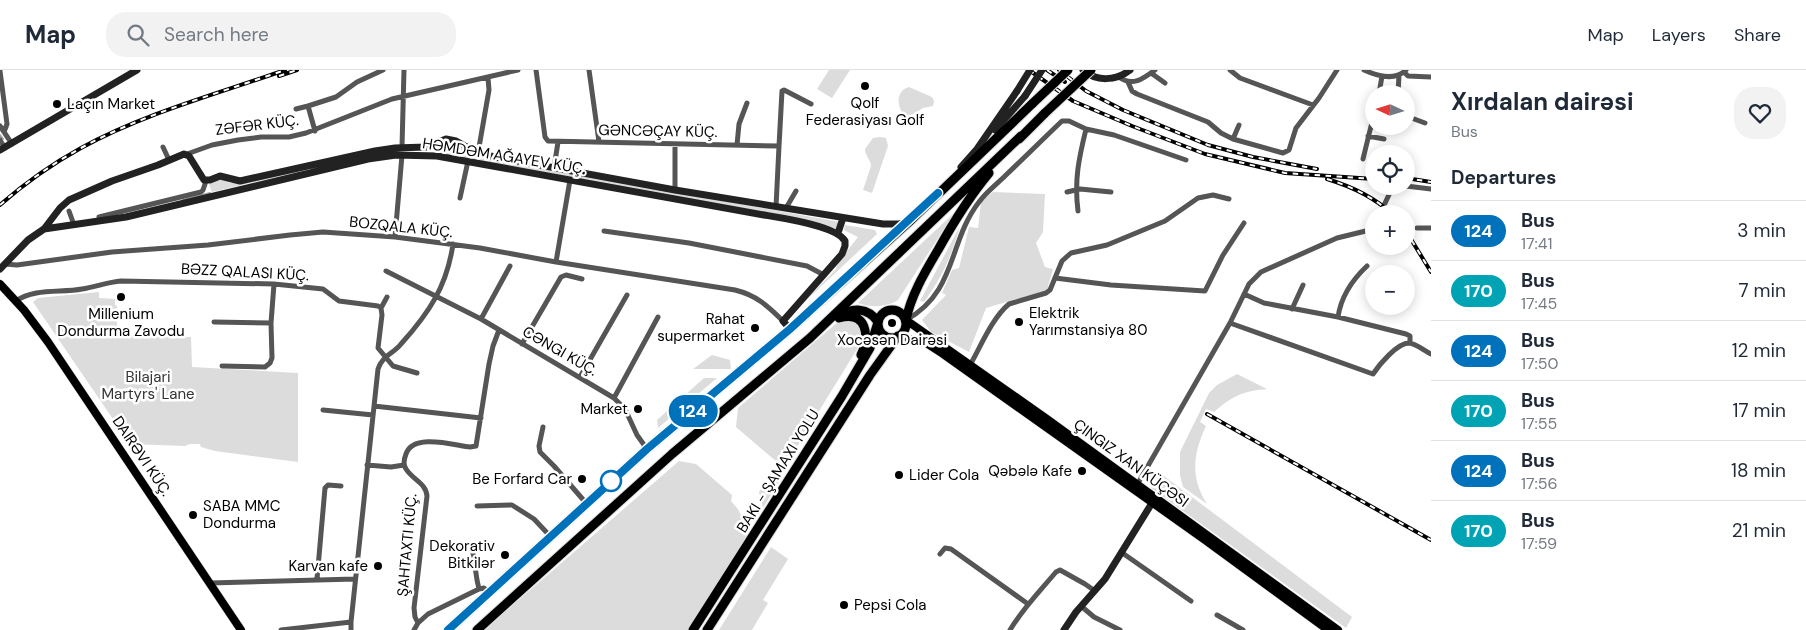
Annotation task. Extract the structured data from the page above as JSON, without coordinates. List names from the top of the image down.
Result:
{
  "streets": {
    "main road": ["DAIRƏVI KÜÇ.", "ÇINGIZ XAN KÜÇƏSI"],
    "street": [
      "ZƏFƏR KÜÇ.",
      "GƏNCƏÇAY KÜÇ.",
      "HƏMDƏM AĞAYEV KÜÇ.",
      "BOZQALA KÜÇ.",
      "CƏNGI KÜÇ."
    ]
  },
  "crossings": [
    ["ZƏFƏR KÜÇ.", "HƏMDƏM AĞAYEV KÜÇ."]
  ],
  "parks": ["Bilajari Martyrs' Lane"],
  "places": [
    "Qolf Federasiyası Golf",
    "Laçın Market",
    "Millenium Dondurma Zavodu",
    "Elektrik Yarımstansiya 80",
    "Xocəsən Dairəsi",
    "Rahat supermarket",
    "Market",
    "Qəbələ Kafe",
    "Lider Cola",
    "Be Forfard Car",
    "SABA MMC Dondurma",
    "Dekorativ Bitkilər",
    "Karvan kafe",
    "Pepsi Cola"
  ],
  "lines": ["bus line 124"],
  "north": "left",
  "page": {
    "header": "Map",
    "search": "Search here",
    "nav": ["Map", "Layers", "Share"],
    "on_map": "124",
    "heading": [
      ["Xırdalan dairəsi", "Bus"],
      "Departures"
    ],
    "map_buttons": ["+", "−"],
    "list": [
      {
        "mark": "124",
        "name": "Bus",
        "note": "17:41",
        "value": "3 min"
      },
      {
        "mark": "170",
        "name": "Bus",
        "note": "17:45",
        "value": "7 min"
      },
      {
        "mark": "124",
        "name": "Bus",
        "note": "17:50",
        "value": "12 min"
      },
      {
        "mark": "170",
        "name": "Bus",
        "note": "17:55",
        "value": "17 min"
      },
      {
        "mark": "124",
        "name": "Bus",
        "note": "17:56",
        "value": "18 min"
      },
      {
        "mark": "170",
        "name": "Bus",
        "note": "17:59",
        "value": "21 min"
      }
    ]
  }
}
